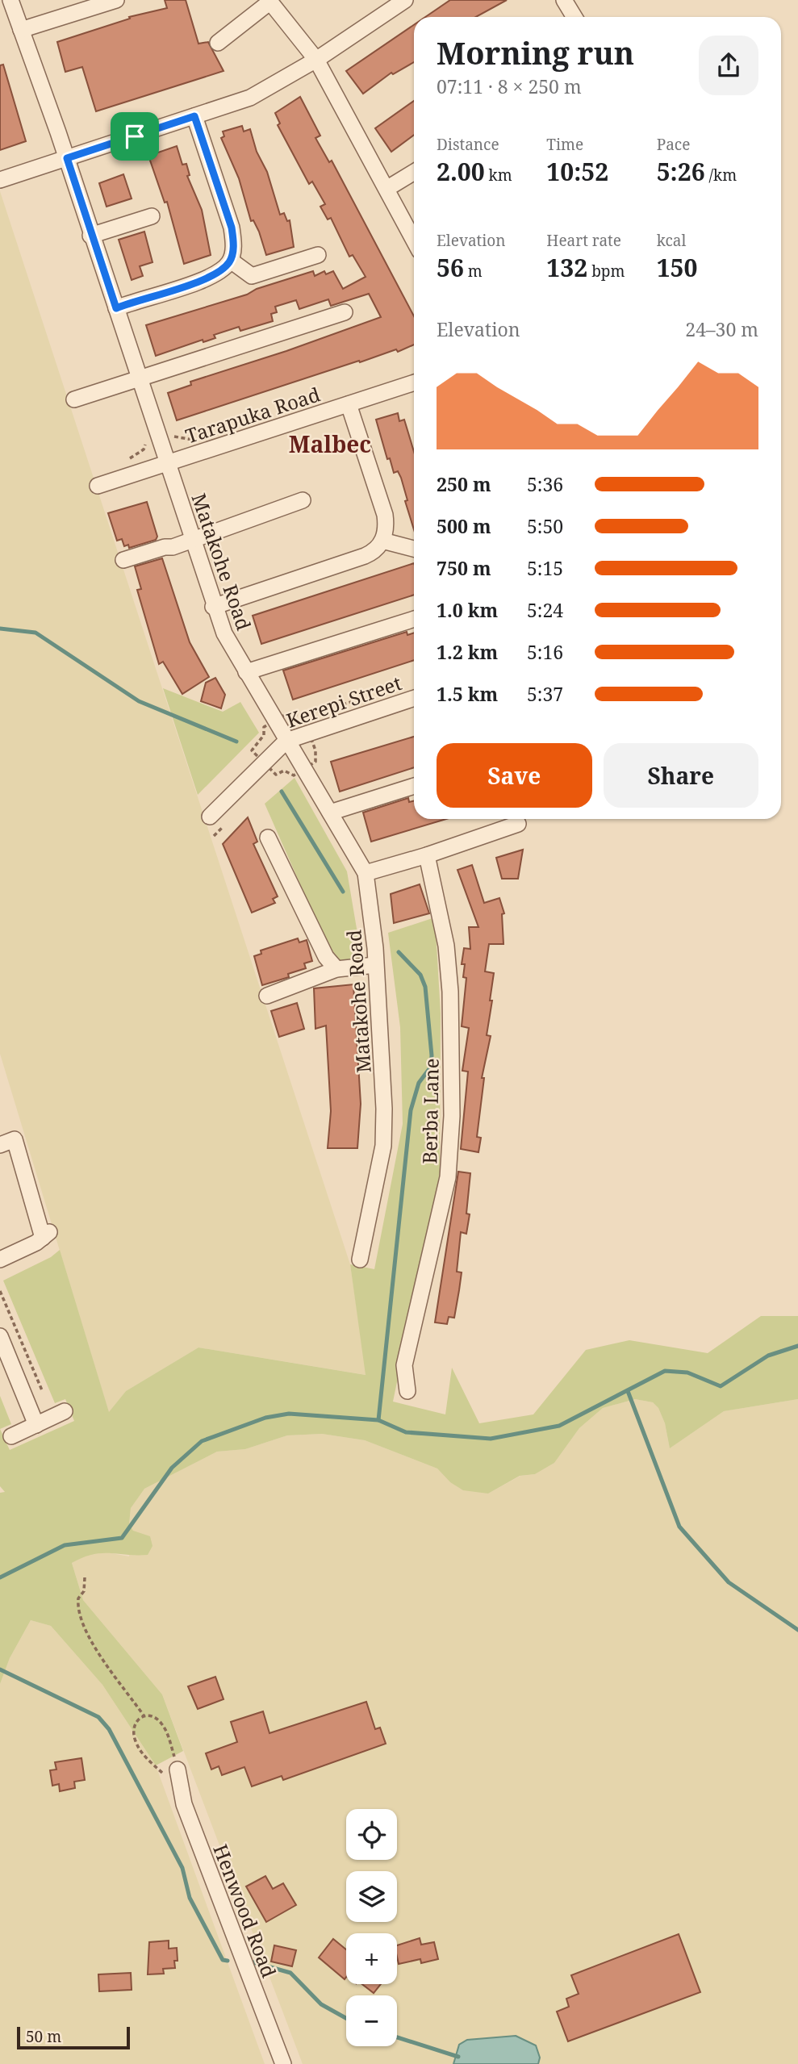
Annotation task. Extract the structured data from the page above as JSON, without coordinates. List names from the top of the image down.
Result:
{
  "streets": {
    "street": [
      "Tarapuka Road",
      "Matakohe Road",
      "Kerepi Street",
      "Berba Lane",
      "Henwood Road"
    ]
  },
  "crossings": [
    ["Tarapuka Road", "Matakohe Road"],
    ["Matakohe Road", "Kerepi Street"]
  ],
  "districts": ["Malbec"],
  "scale_bar": "50 m",
  "page": {
    "heading": ["Morning run", "07:11 · 8 × 250 m"],
    "stats": [
      ["Distance", "2.00 km"],
      ["Time", "10:52"],
      ["Pace", "5:26 /km"],
      ["Elevation", "56 m"],
      ["Heart rate", "132 bpm"],
      ["kcal", "150"]
    ],
    "chart": ["Elevation", "24–30 m"],
    "list": [
      {
        "name": "250 m",
        "note": "5:36"
      },
      {
        "name": "500 m",
        "note": "5:50"
      },
      {
        "name": "750 m",
        "note": "5:15"
      },
      {
        "name": "1.0 km",
        "note": "5:24"
      },
      {
        "name": "1.2 km",
        "note": "5:16"
      },
      {
        "name": "1.5 km",
        "note": "5:37"
      }
    ],
    "buttons": ["Save", "Share"],
    "map_buttons": ["+", "−"],
    "scale": "50 m"
  }
}
